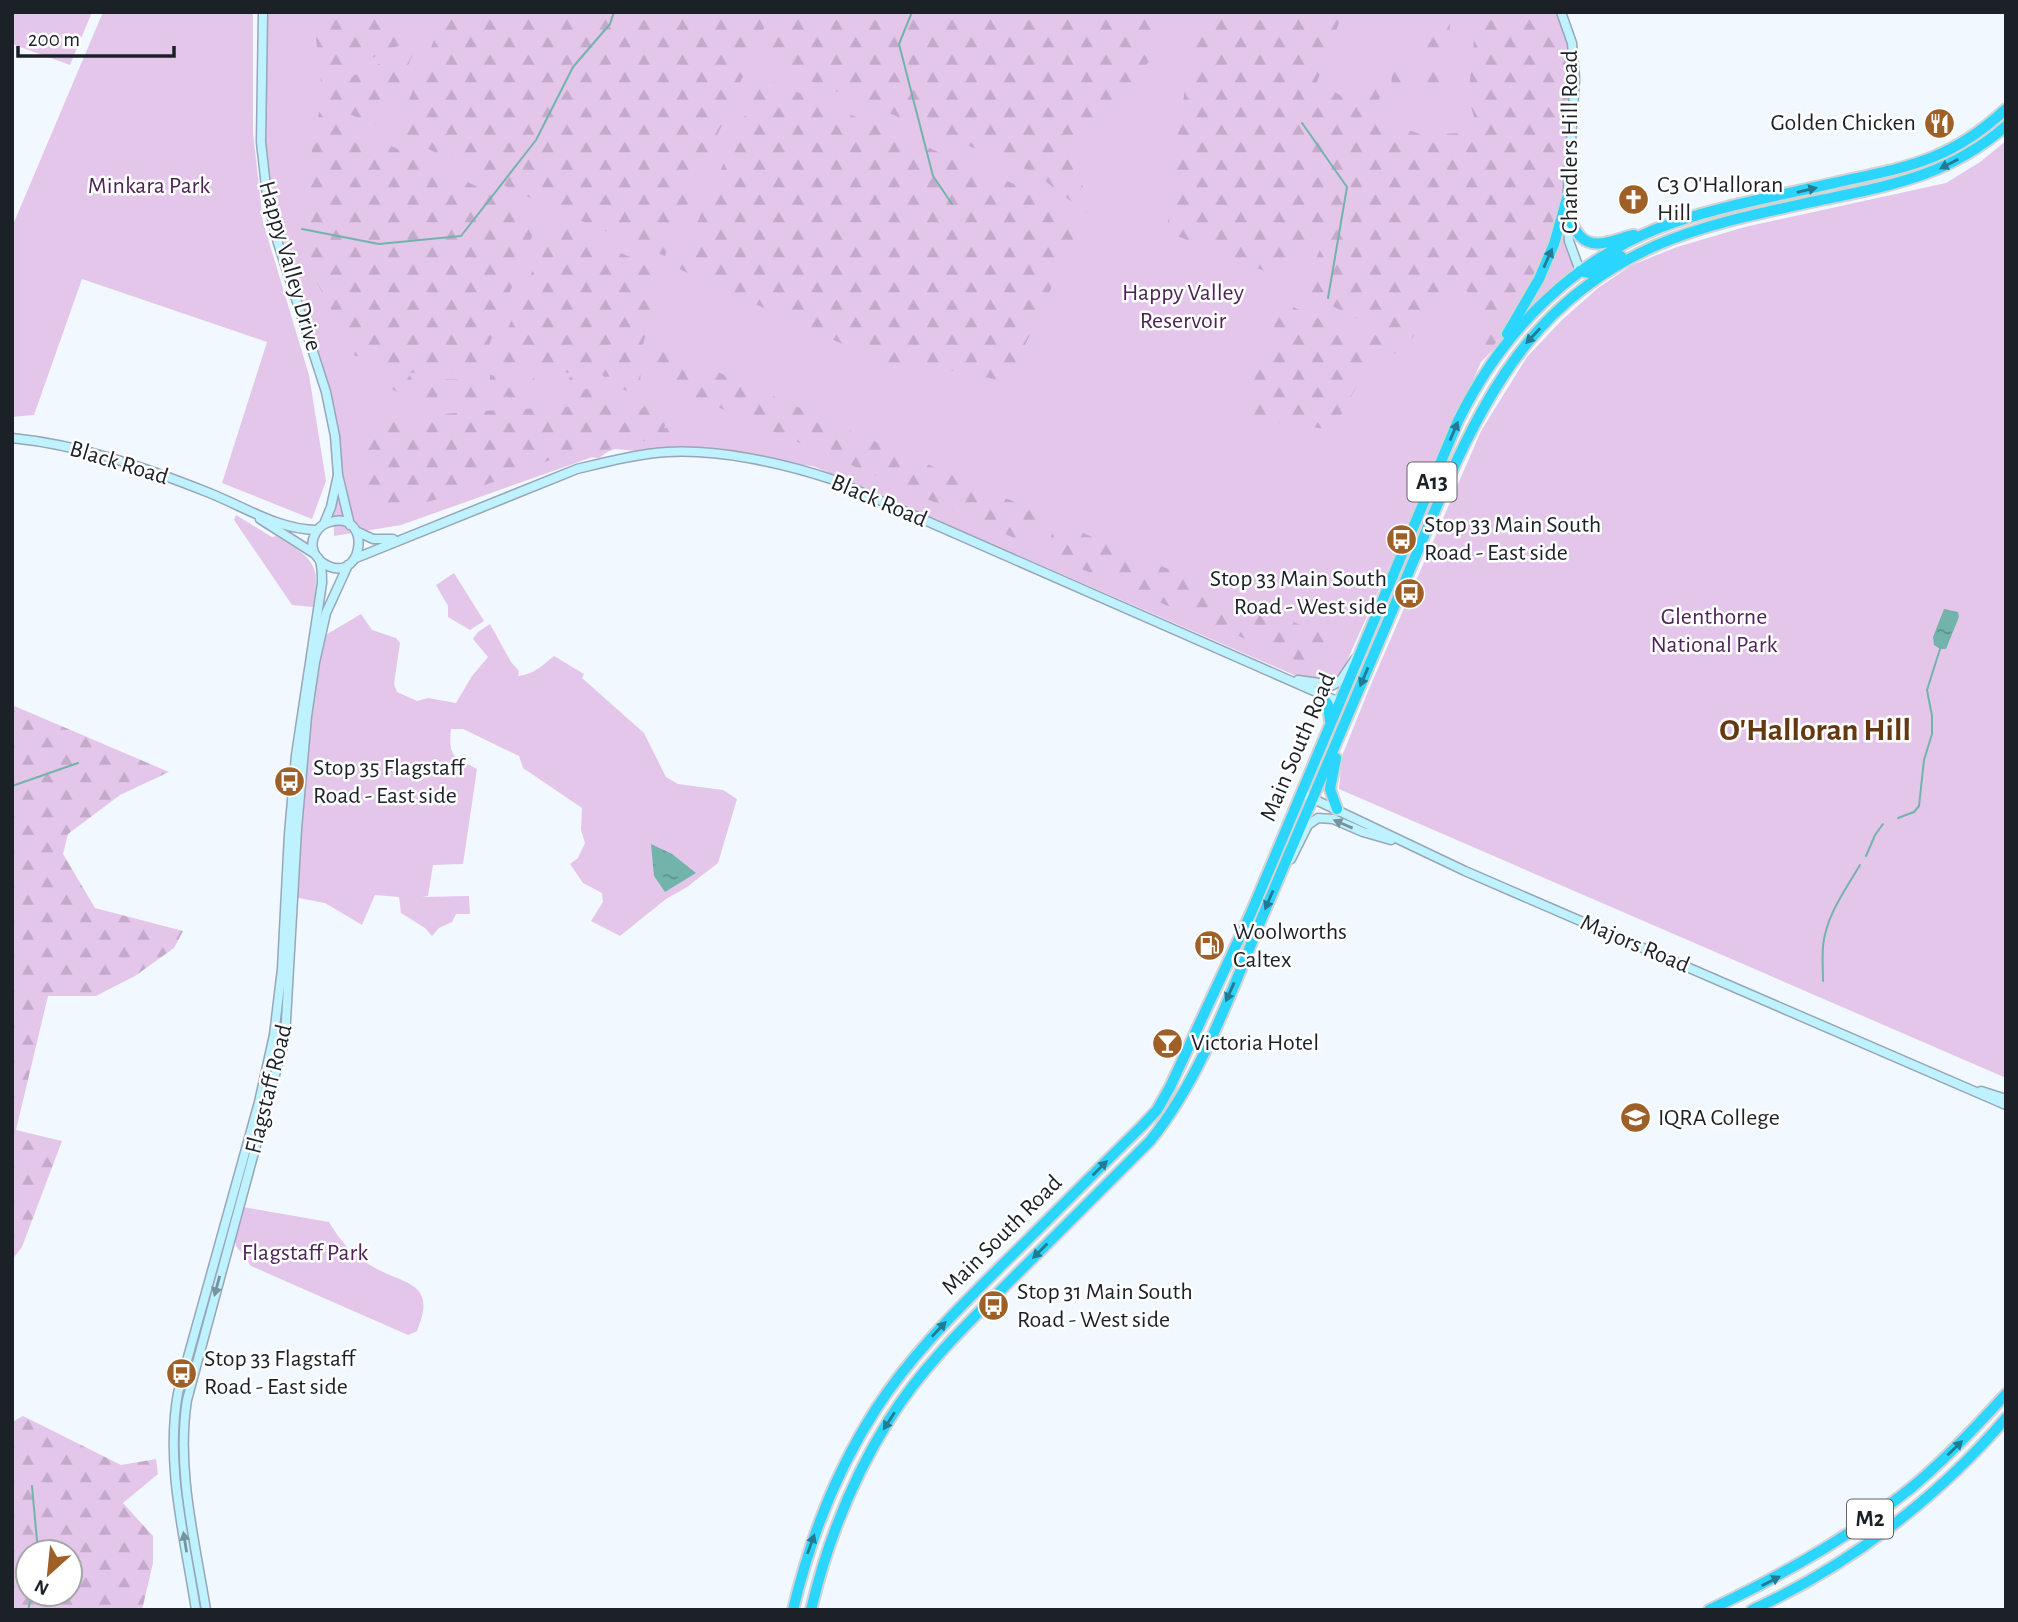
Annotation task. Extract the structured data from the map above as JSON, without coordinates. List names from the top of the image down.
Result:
{
  "streets": {
    "highway": ["A13", "Main South Road", "M2"],
    "main road": [
      "Chandlers Hill Road",
      "Happy Valley Drive",
      "Black Road",
      "Majors Road",
      "Flagstaff Road"
    ]
  },
  "crossings": [
    ["Chandlers Hill Road", "Main South Road"],
    ["Happy Valley Drive", "Black Road"],
    ["Happy Valley Drive", "Flagstaff Road"],
    ["Black Road", "A13"],
    ["Black Road", "Main South Road"],
    ["Black Road", "Flagstaff Road"],
    ["A13", "Main South Road"],
    ["A13", "Majors Road"],
    ["Main South Road", "Majors Road"]
  ],
  "districts": ["O'Halloran Hill"],
  "parks": [
    "Minkara Park",
    "Happy Valley Reservoir",
    "Glenthorne National Park",
    "Flagstaff Park"
  ],
  "places": {
    "restaurant": ["Golden Chicken"],
    "church": ["C3 O'Halloran Hill"],
    "bus stop": [
      "Stop 33 Main South Road - East side",
      "Stop 33 Main South Road - West side",
      "Stop 35 Flagstaff Road - East side",
      "Stop 31 Main South Road - West side",
      "Stop 33 Flagstaff Road - East side"
    ],
    "fuel station": ["Woolworths Caltex"],
    "bar": ["Victoria Hotel"],
    "school or university": ["IQRA College"]
  },
  "scale_bar": "200 m",
  "north": "bottom left"
}
